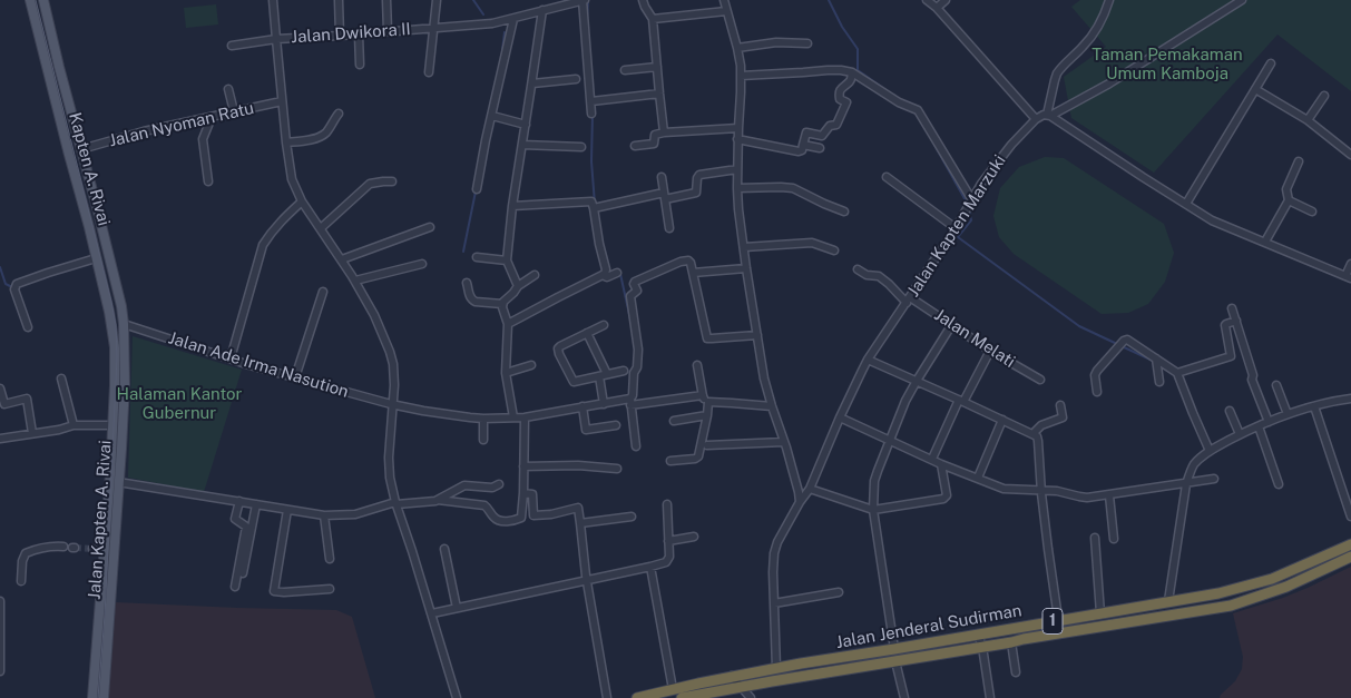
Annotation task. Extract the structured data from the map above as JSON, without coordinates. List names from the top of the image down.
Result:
{
  "streets": {
    "highway": ["1", "Jalan Jenderal Sudirman"],
    "main road": ["Kapten A. Rivai", "Jalan Kapten A. Rivai"],
    "street": [
      "Jalan Dwikora II",
      "Jalan Nyoman Ratu",
      "Jalan Kapten Marzuki",
      "Jalan Melati",
      "Jalan Ade Irma Nasution"
    ]
  },
  "crossings": [
    ["Jalan Nyoman Ratu", "Kapten A. Rivai"],
    ["Kapten A. Rivai", "Jalan Ade Irma Nasution"],
    ["Kapten A. Rivai", "Jalan Kapten A. Rivai"],
    ["Jalan Kapten Marzuki", "Jalan Melati"],
    ["Jalan Kapten Marzuki", "Jalan Jenderal Sudirman"]
  ],
  "parks": ["Taman Pemakaman Umum Kamboja", "Halaman Kantor Gubernur"]
}
